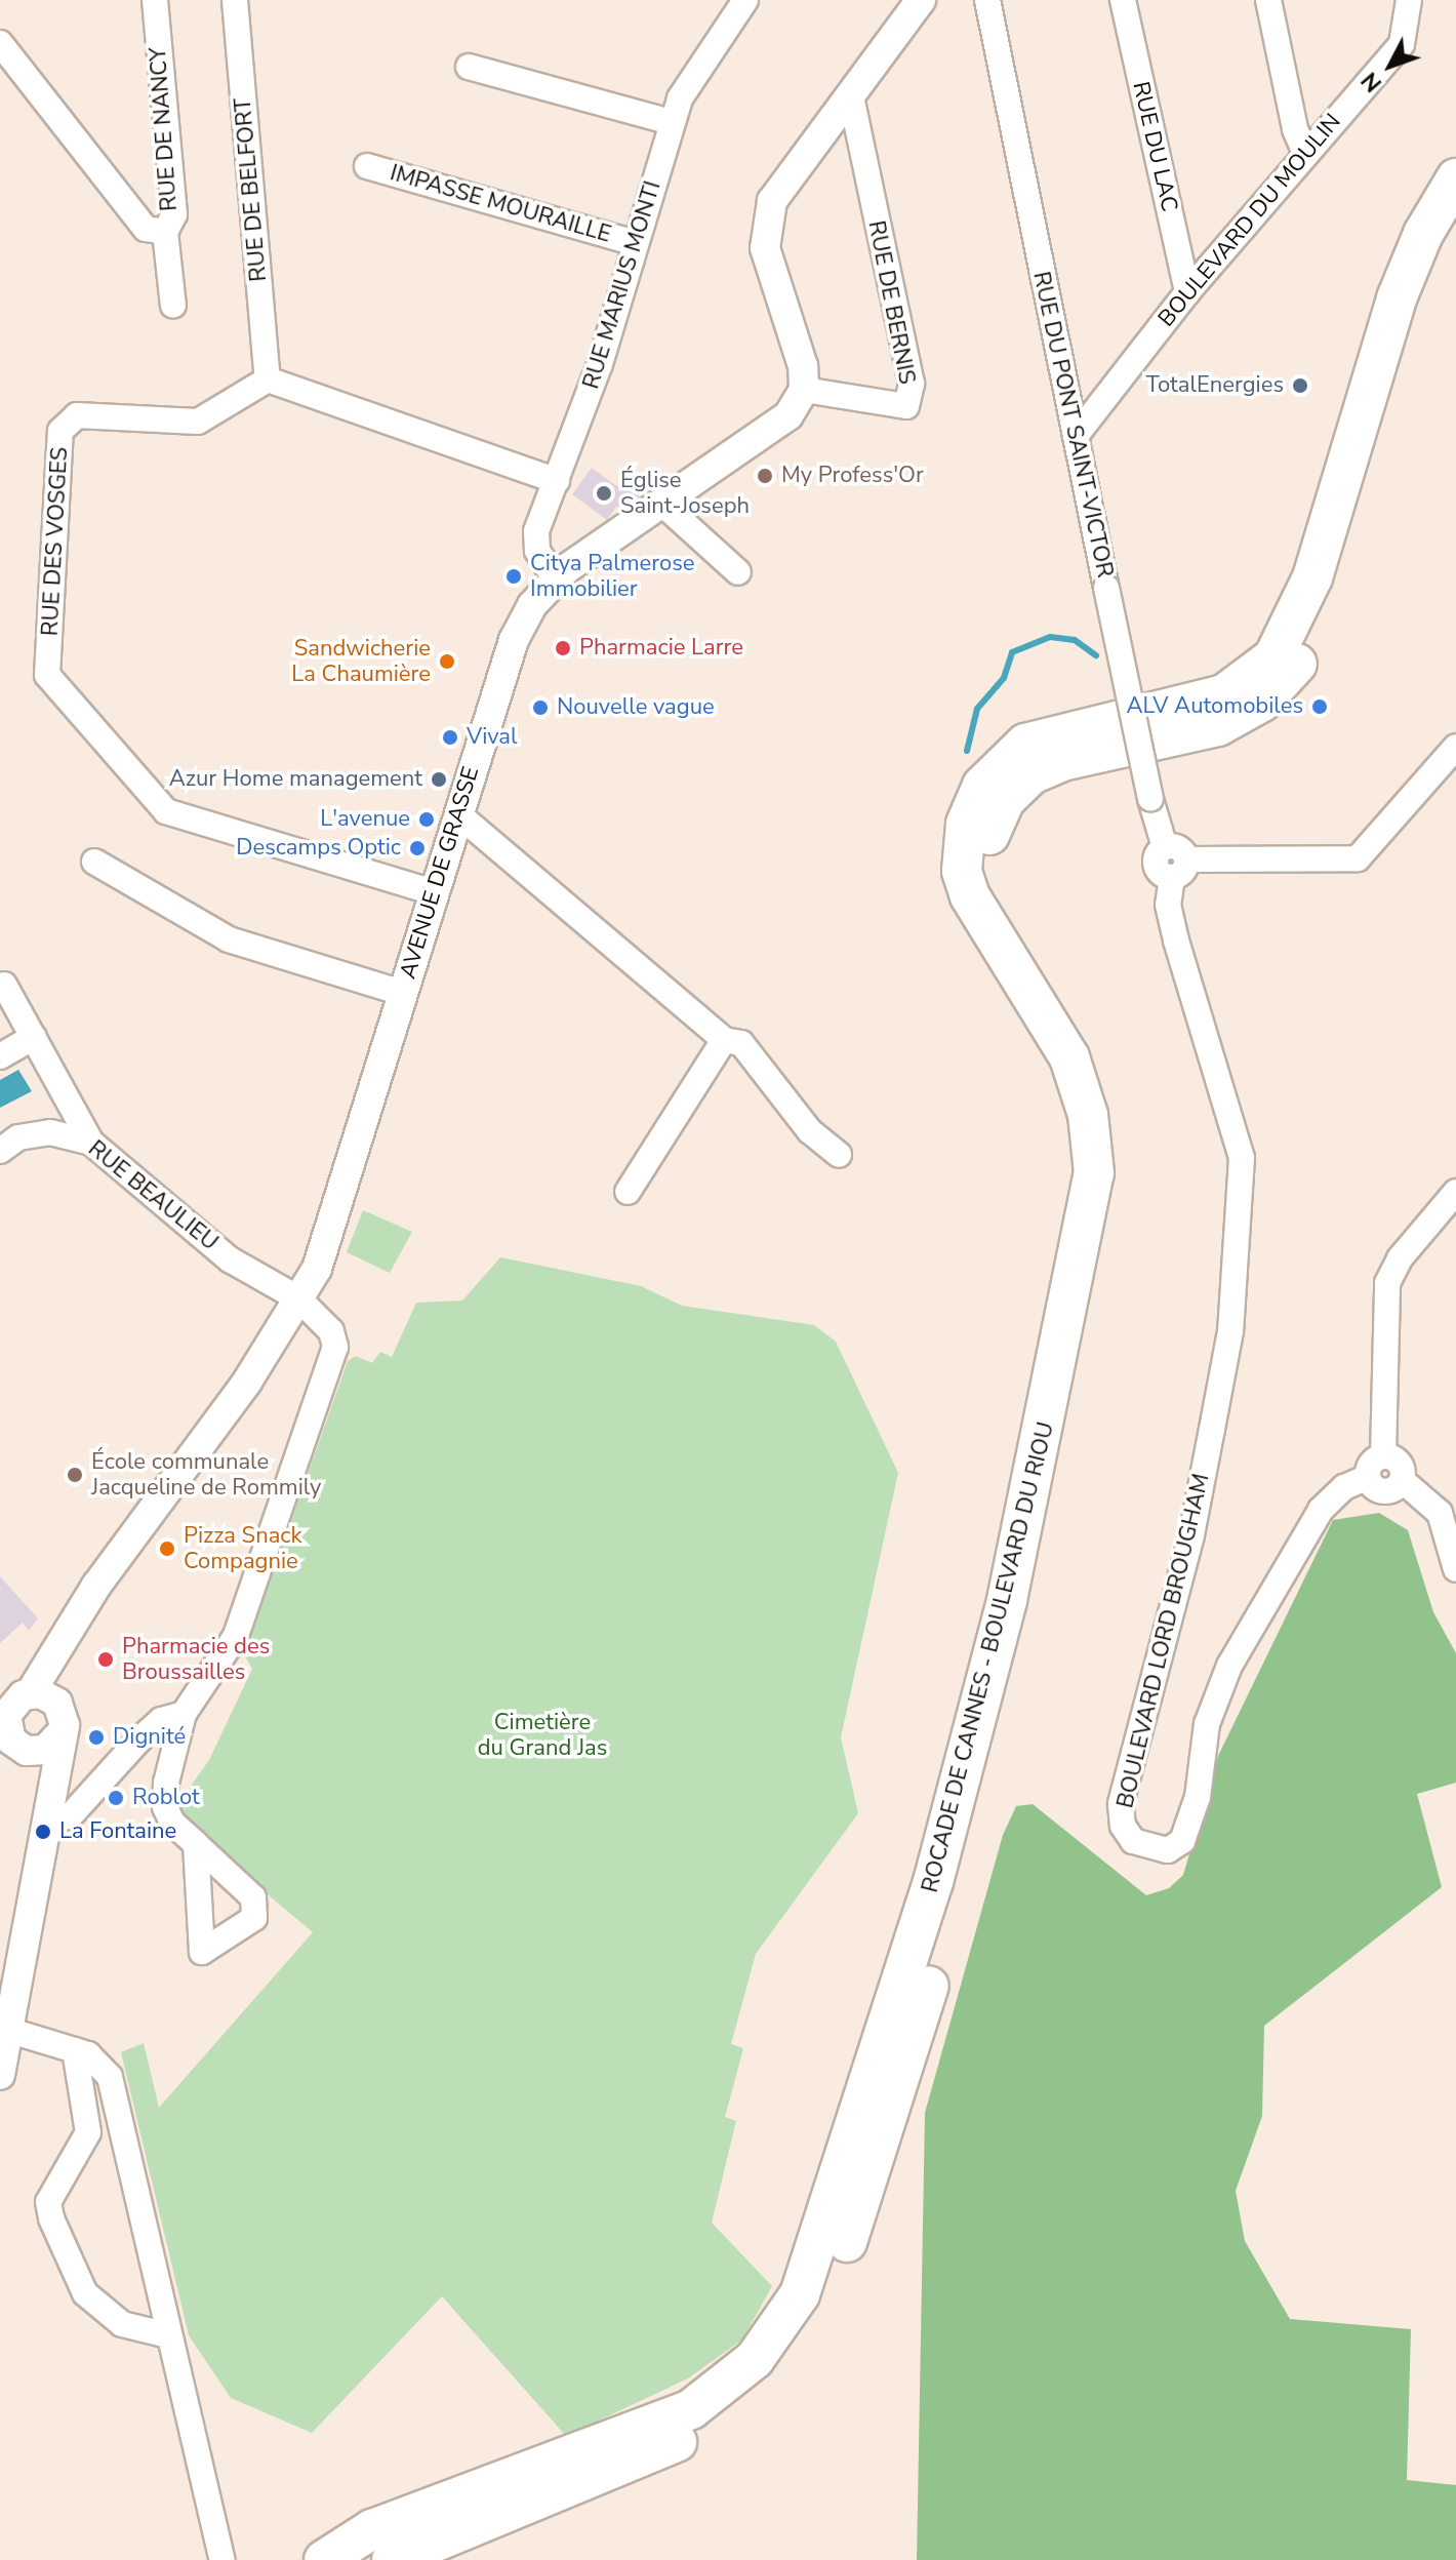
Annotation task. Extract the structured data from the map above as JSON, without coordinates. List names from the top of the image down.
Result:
{
  "streets": {
    "highway": ["ROCADE DE CANNES - BOULEVARD DU RIOU"],
    "street": [
      "RUE DE NANCY",
      "RUE DU LAC",
      "RUE DE BELFORT",
      "IMPASSE MOURAILLE",
      "BOULEVARD DU MOULIN",
      "RUE MARIUS MONTI",
      "RUE DE BERNIS",
      "RUE DU PONT SAINT-VICTOR",
      "RUE DES VOSGES",
      "AVENUE DE GRASSE",
      "RUE BEAULIEU",
      "BOULEVARD LORD BROUGHAM"
    ]
  },
  "crossings": [
    ["RUE DU LAC", "BOULEVARD DU MOULIN"],
    ["RUE DE BELFORT", "RUE DES VOSGES"],
    ["IMPASSE MOURAILLE", "RUE MARIUS MONTI"],
    ["BOULEVARD DU MOULIN", "RUE DU PONT SAINT-VICTOR"],
    ["RUE MARIUS MONTI", "AVENUE DE GRASSE"],
    ["RUE DE BERNIS", "AVENUE DE GRASSE"],
    ["RUE DU PONT SAINT-VICTOR", "BOULEVARD LORD BROUGHAM"],
    ["RUE DES VOSGES", "AVENUE DE GRASSE"],
    ["AVENUE DE GRASSE", "RUE BEAULIEU"]
  ],
  "parks": ["Cimetière du Grand Jas"],
  "places": [
    "TotalEnergies",
    "My Profess'Or",
    "Église Saint-Joseph",
    "Citya Palmerose Immobilier",
    "Pharmacie Larre",
    "Sandwicherie La Chaumière",
    "ALV Automobiles",
    "Nouvelle vague",
    "Vival",
    "Azur Home management",
    "L'avenue",
    "Descamps Optic",
    "École communale Jacqueline de Rommily",
    "Pizza Snack Compagnie",
    "Pharmacie des Broussailles",
    "Dignité",
    "Roblot",
    "La Fontaine"
  ],
  "north": "bottom left"
}
